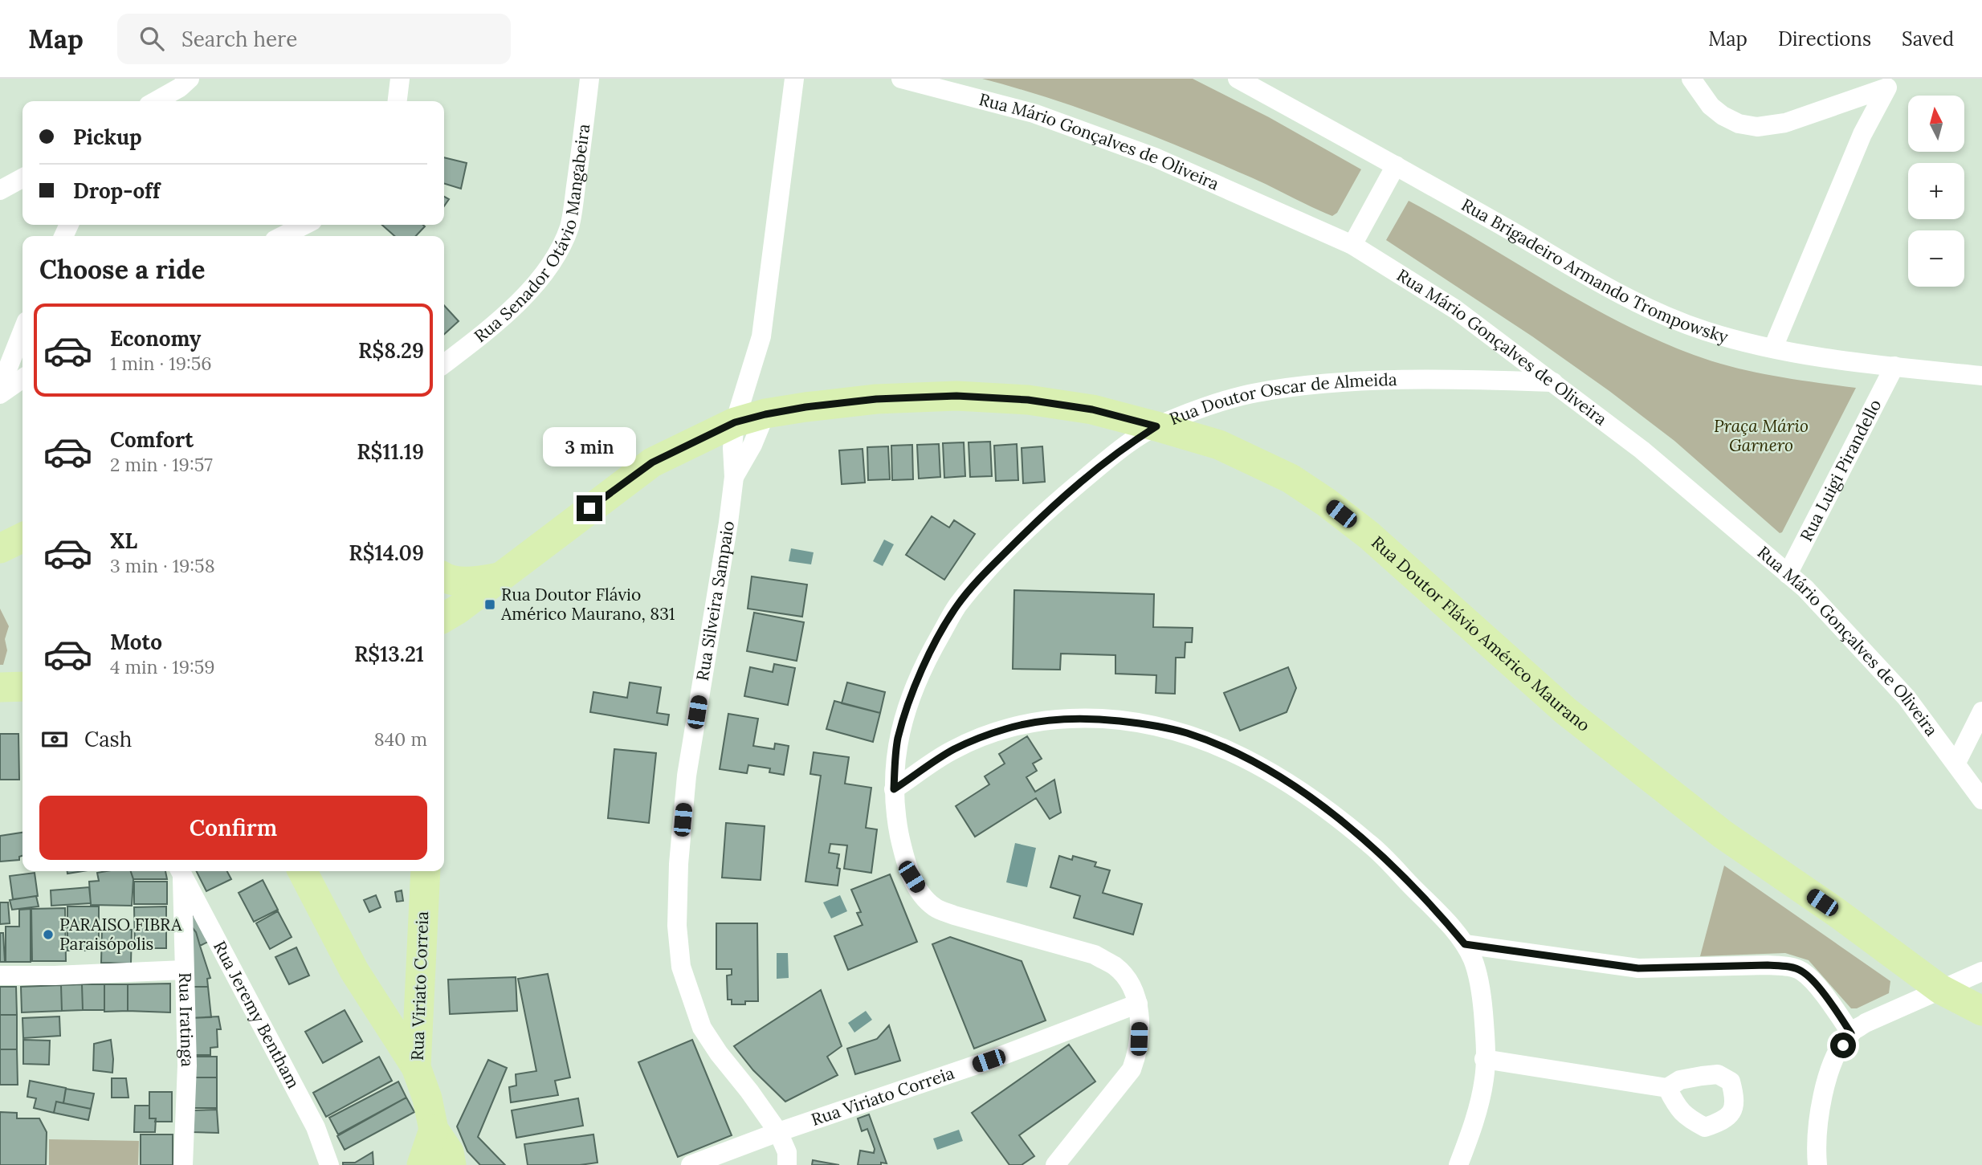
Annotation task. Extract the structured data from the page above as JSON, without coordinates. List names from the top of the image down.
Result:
{
  "streets": {
    "main road": ["Rua Doutor Flávio Américo Maurano", "Rua Viriato Correia"],
    "street": [
      "Rua Mário Gonçalves de Oliveira",
      "Rua Senador Otávio Mangabeira",
      "Rua Brigadeiro Armando Trompowsky",
      "Rua Doutor Oscar de Almeida",
      "Rua Luigi Pirandello",
      "Rua Silveira Sampaio",
      "Rua Jeremy Bentham",
      "Rua Iratinga"
    ]
  },
  "crossings": [
    ["Rua Mário Gonçalves de Oliveira", "Rua Doutor Oscar de Almeida"],
    ["Rua Mário Gonçalves de Oliveira", "Rua Luigi Pirandello"],
    ["Rua Brigadeiro Armando Trompowsky", "Rua Luigi Pirandello"],
    ["Rua Doutor Oscar de Almeida", "Rua Doutor Flávio Américo Maurano"],
    ["Rua Doutor Oscar de Almeida", "Rua Viriato Correia"],
    ["Rua Silveira Sampaio", "Rua Doutor Flávio Américo Maurano"],
    ["Rua Silveira Sampaio", "Rua Viriato Correia"],
    ["Rua Jeremy Bentham", "Rua Iratinga"]
  ],
  "parks": ["Praça Mário Garnero"],
  "places": {
    "transit": ["Rua Doutor Flávio Américo Maurano, 831"],
    "other": ["PARAISO FIBRA Paraisópolis"]
  },
  "north": "top",
  "page": {
    "header": "Map",
    "search": "Search here",
    "nav": ["Map", "Directions", "Saved"],
    "map_buttons": ["+", "−"],
    "banner": ["Pickup", "Drop-off"],
    "heading": "Choose a ride",
    "list": [
      {
        "name": "Economy",
        "note": "1 min · 19:56",
        "value": "R$8.29"
      },
      {
        "name": "Comfort",
        "note": "2 min · 19:57",
        "value": "R$11.19"
      },
      {
        "name": "XL",
        "note": "3 min · 19:58",
        "value": "R$14.09"
      },
      {
        "name": "Moto",
        "note": "4 min · 19:59",
        "value": "R$13.21"
      }
    ],
    "bubble": "3 min",
    "pay": ["Cash", "840 m"],
    "buttons": "Confirm"
  }
}
